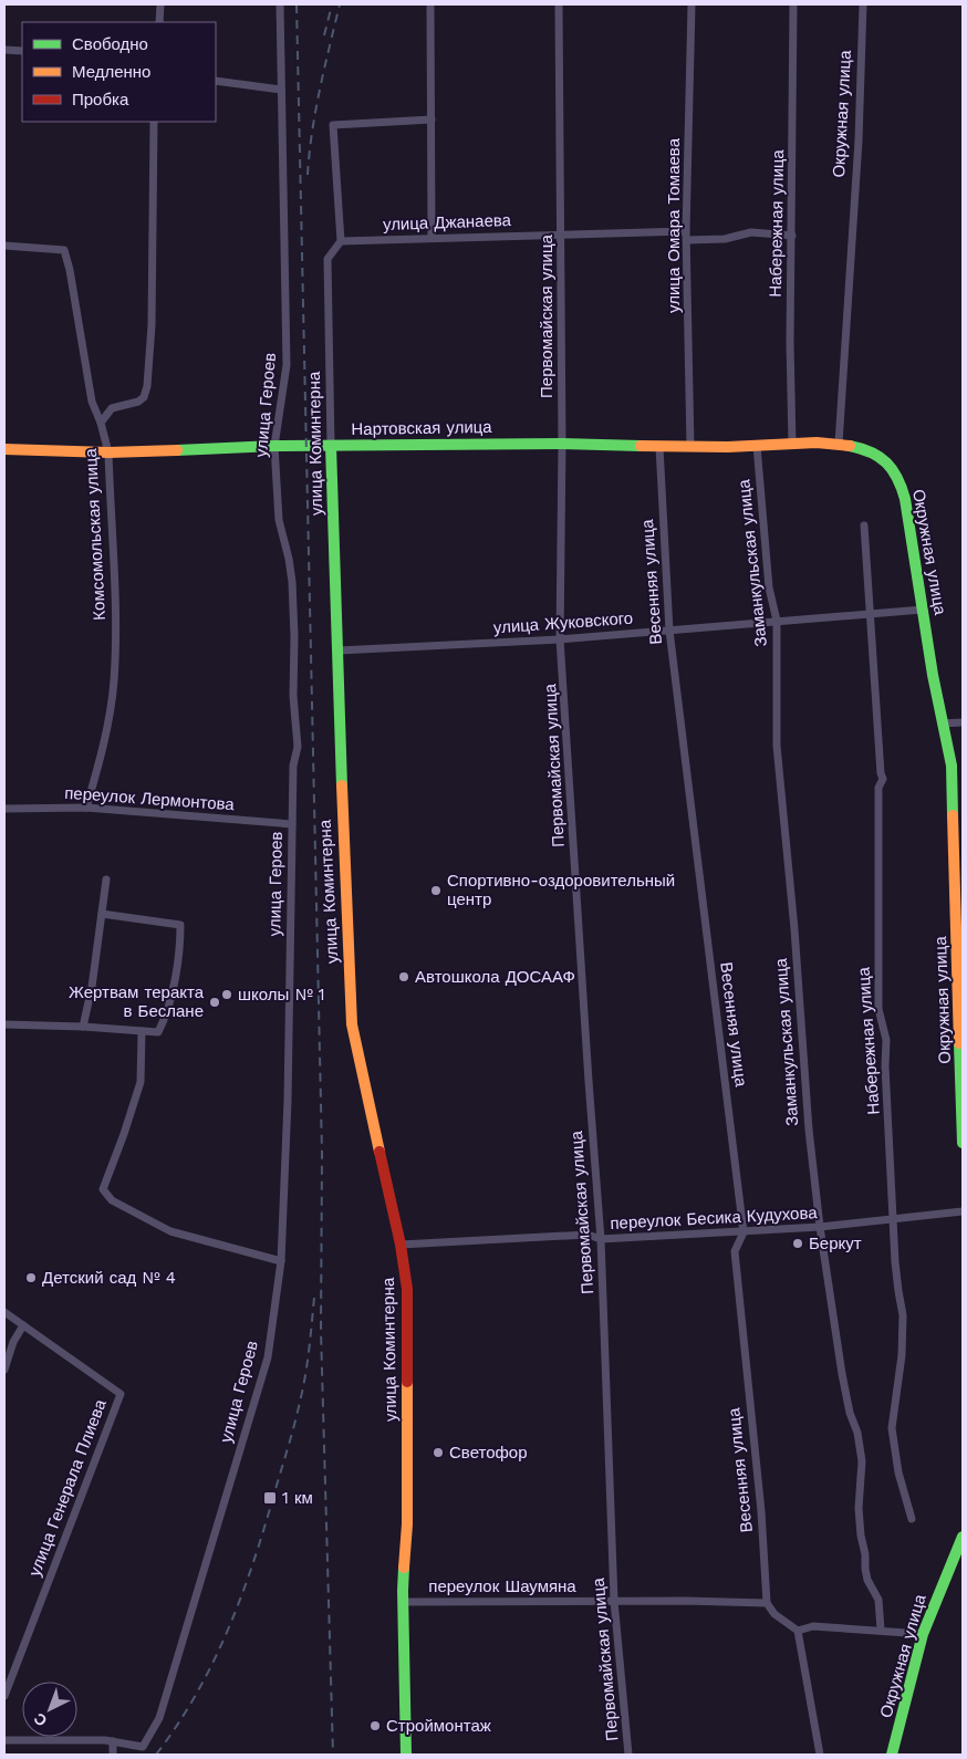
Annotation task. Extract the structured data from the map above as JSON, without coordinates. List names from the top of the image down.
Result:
{
  "streets": {
    "street": [
      "Окружная улица",
      "улица Джанаева",
      "Набережная улица",
      "улица Омара Томаева",
      "Первомайская улица",
      "улица Героев",
      "Нартовская улица",
      "улица Коминтерна",
      "Комсомольская улица",
      "Заманкульская улица",
      "Весенняя улица",
      "улица Жуковского",
      "переулок Лермонтова",
      "переулок Бесика Кудухова",
      "улица Генерала Плиева",
      "переулок Шаумяна"
    ]
  },
  "crossings": [
    ["Окружная улица", "Нартовская улица"],
    ["Окружная улица", "улица Жуковского"],
    ["улица Джанаева", "Набережная улица"],
    ["улица Джанаева", "улица Омара Томаева"],
    ["улица Джанаева", "Первомайская улица"],
    ["улица Джанаева", "улица Коминтерна"],
    ["Набережная улица", "Нартовская улица"],
    ["Набережная улица", "улица Жуковского"],
    ["Набережная улица", "переулок Бесика Кудухова"],
    ["улица Омара Томаева", "Нартовская улица"],
    ["Первомайская улица", "Нартовская улица"],
    ["Первомайская улица", "улица Жуковского"],
    ["Первомайская улица", "переулок Бесика Кудухова"],
    ["Первомайская улица", "переулок Шаумяна"],
    ["улица Героев", "Нартовская улица"],
    ["улица Героев", "переулок Лермонтова"],
    ["Нартовская улица", "улица Коминтерна"],
    ["Нартовская улица", "Комсомольская улица"],
    ["Нартовская улица", "Заманкульская улица"],
    ["Нартовская улица", "Весенняя улица"],
    ["улица Коминтерна", "улица Жуковского"],
    ["улица Коминтерна", "переулок Бесика Кудухова"],
    ["улица Коминтерна", "переулок Шаумяна"],
    ["Комсомольская улица", "переулок Лермонтова"],
    ["Заманкульская улица", "улица Жуковского"],
    ["Заманкульская улица", "переулок Бесика Кудухова"],
    ["Весенняя улица", "улица Жуковского"],
    ["Весенняя улица", "переулок Бесика Кудухова"],
    ["Весенняя улица", "переулок Шаумяна"]
  ],
  "places": {
    "other": [
      "Спортивно-оздоровительный центр",
      "Автошкола ДОСААФ",
      "школы № 1",
      "Жертвам теракта в Беслане",
      "Беркут",
      "Детский сад № 4",
      "Светофор",
      "Строймонтаж"
    ],
    "transit": ["1 км"]
  },
  "legend": ["Свободно", "Медленно", "Пробка"],
  "north": "bottom left"
}
